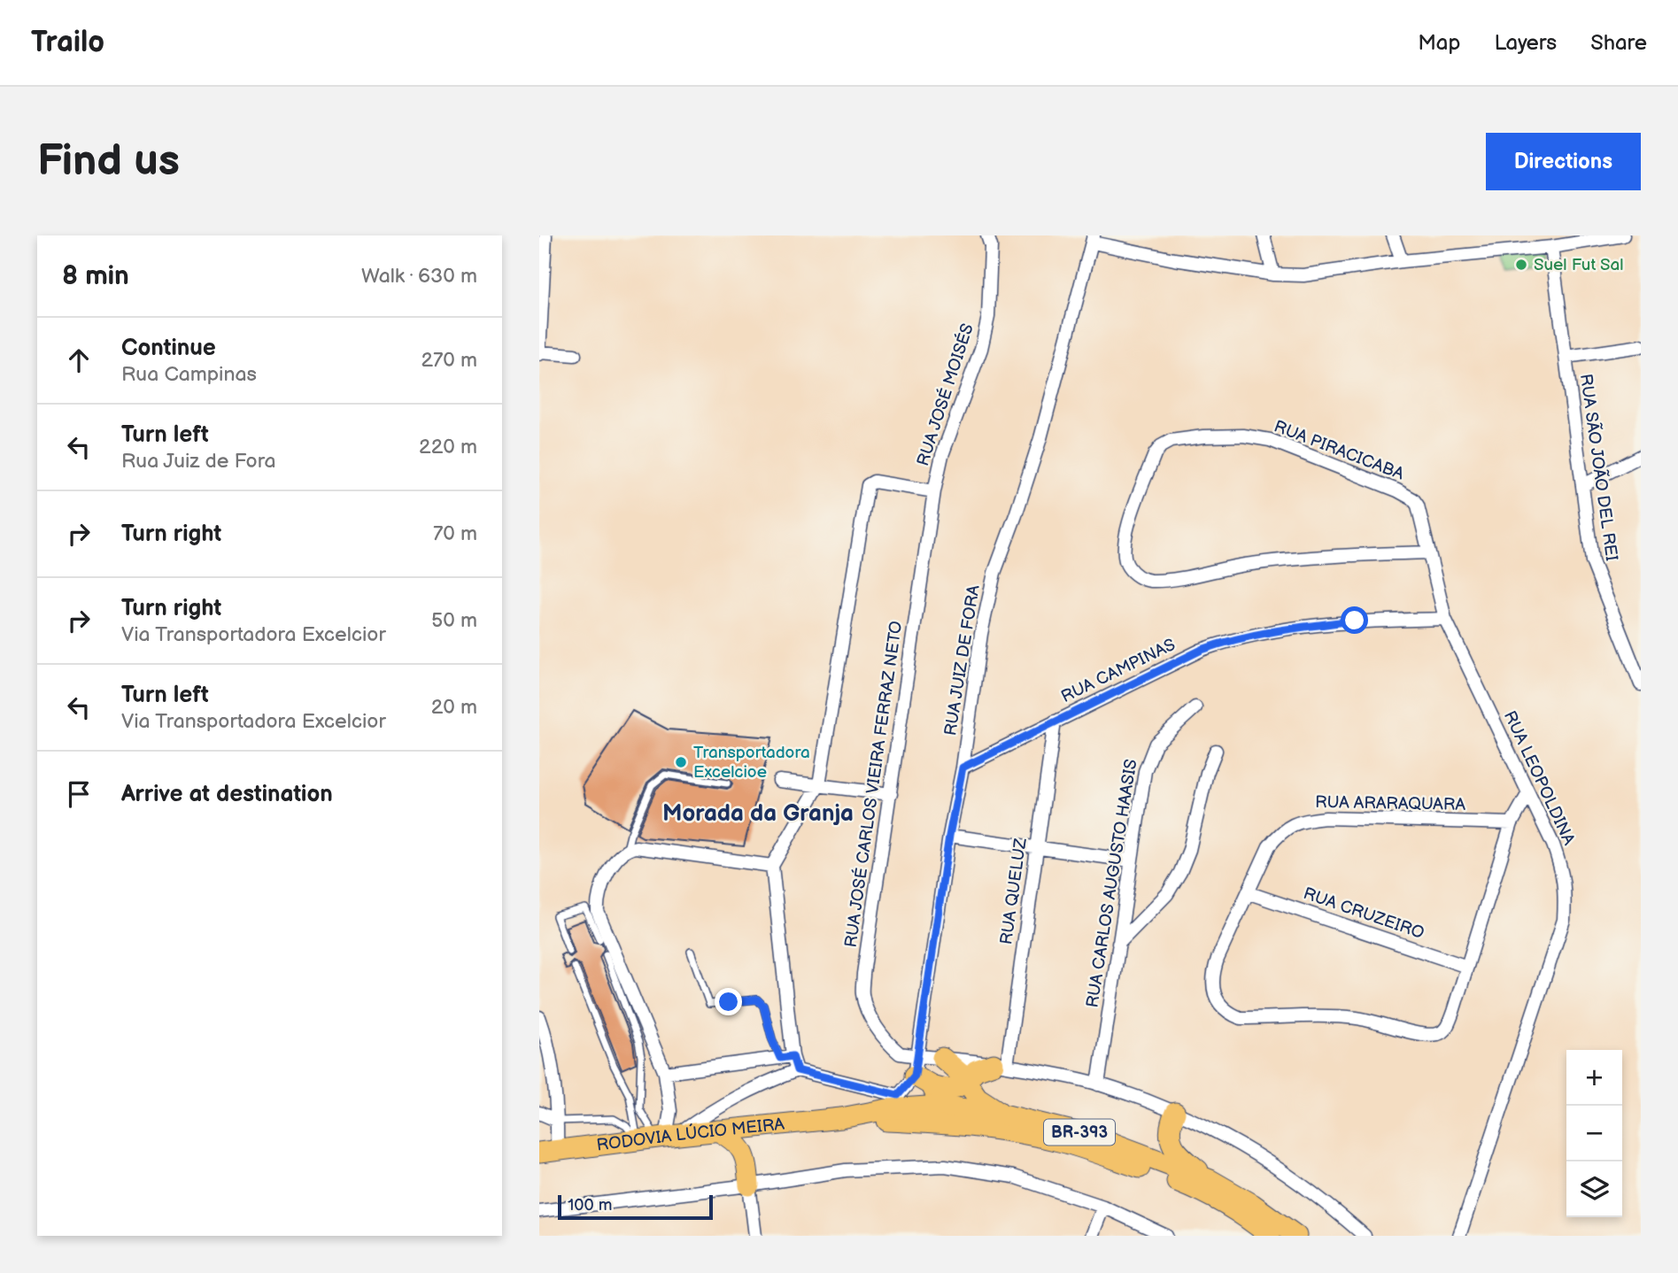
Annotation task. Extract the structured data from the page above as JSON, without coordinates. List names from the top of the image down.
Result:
{
  "streets": {
    "main road": ["BR-393", "RODOVIA LÚCIO MEIRA"],
    "street": [
      "RUA JOSÉ MOISÉS",
      "RUA PIRACICABA",
      "RUA SÃO JOÃO DEL REI",
      "RUA JUIZ DE FORA",
      "RUA CAMPINAS",
      "RUA LEOPOLDINA",
      "RUA JOSÉ CARLOS VIEIRA FERRAZ NETO",
      "RUA ARARAQUARA",
      "RUA CARLOS AUGUSTO HAASIS",
      "RUA QUELUZ",
      "RUA CRUZEIRO"
    ]
  },
  "crossings": [
    ["RUA JOSÉ MOISÉS", "RUA JOSÉ CARLOS VIEIRA FERRAZ NETO"],
    ["RUA PIRACICABA", "RUA LEOPOLDINA"],
    ["RUA JUIZ DE FORA", "RUA CAMPINAS"],
    ["RUA JUIZ DE FORA", "RUA JOSÉ CARLOS VIEIRA FERRAZ NETO"],
    ["RUA CAMPINAS", "RUA LEOPOLDINA"],
    ["RUA CAMPINAS", "RUA QUELUZ"],
    ["RUA LEOPOLDINA", "RUA ARARAQUARA"],
    ["RUA JOSÉ CARLOS VIEIRA FERRAZ NETO", "RUA CARLOS AUGUSTO HAASIS"],
    ["RUA JOSÉ CARLOS VIEIRA FERRAZ NETO", "RUA QUELUZ"],
    ["RUA ARARAQUARA", "RUA CRUZEIRO"]
  ],
  "districts": ["Morada da Granja"],
  "places": ["Suel Fut Sal", "Transportadora Excelcioe"],
  "scale_bar": "100 m",
  "page": {
    "header": "Trailo",
    "nav": ["Map", "Layers", "Share"],
    "buttons": "Directions",
    "title": "Find us",
    "heading": ["8 min", "Walk · 630 m"],
    "list": [
      ["Continue", "Rua Campinas", "270 m"],
      ["Turn left", "Rua Juiz de Fora", "220 m"],
      ["Turn right", "70 m"],
      ["Turn right", "Via Transportadora Excelcior", "50 m"],
      ["Turn left", "Via Transportadora Excelcior", "20 m"],
      "Arrive at destination"
    ],
    "map_buttons": ["+", "−"],
    "scale": "100 m"
  }
}
